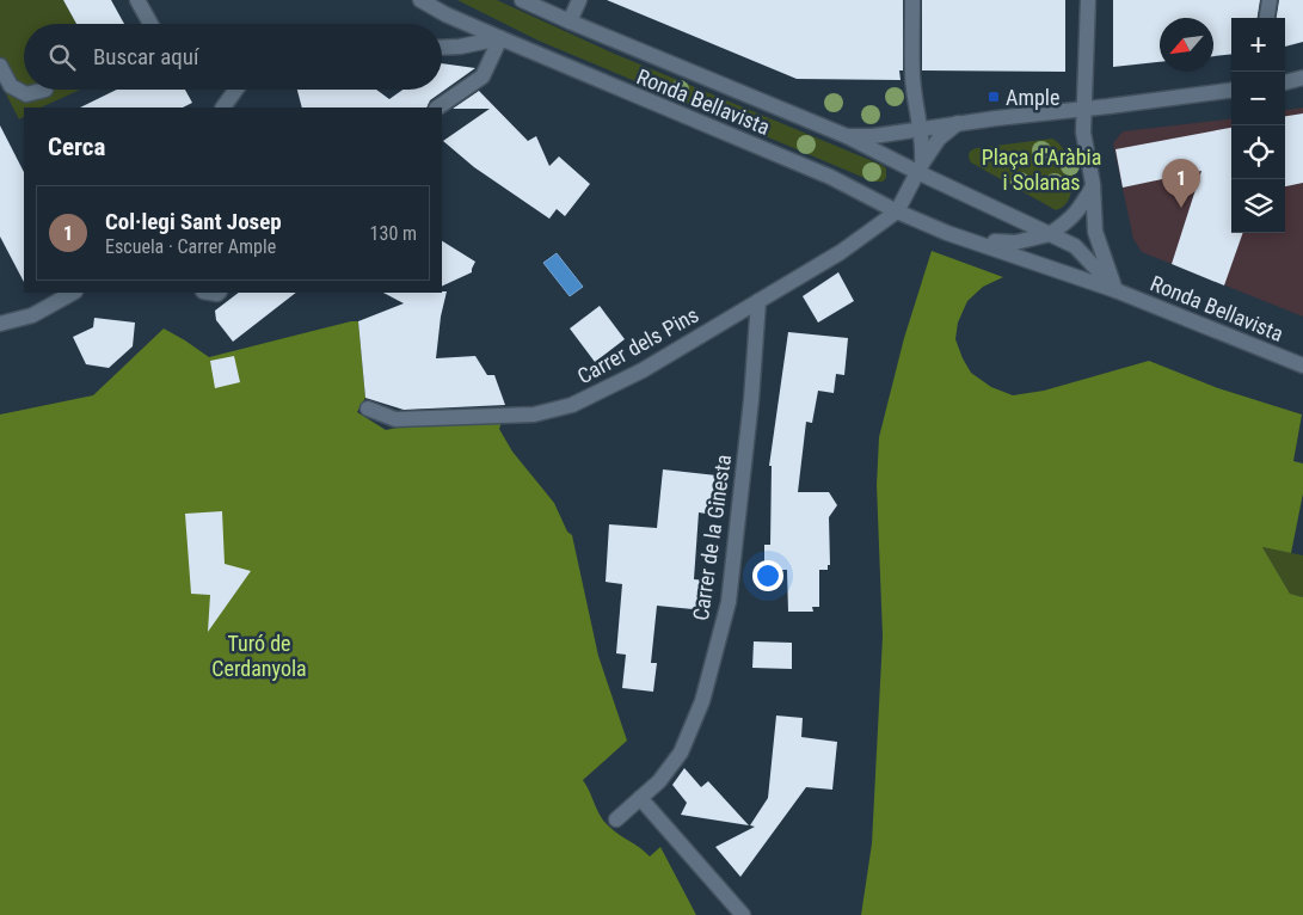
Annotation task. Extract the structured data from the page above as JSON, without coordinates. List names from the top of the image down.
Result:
{
  "streets": {
    "street": ["Ronda Bellavista", "Carrer dels Pins", "Carrer de la Ginesta"]
  },
  "crossings": [
    ["Ronda Bellavista", "Carrer dels Pins"],
    ["Carrer dels Pins", "Carrer de la Ginesta"]
  ],
  "parks": ["Plaça d'Aràbia i Solanas", "Turó de Cerdanyola"],
  "places": {
    "transit": ["Ample"]
  },
  "north": "bottom left",
  "page": {
    "map_buttons": ["+", "−"],
    "search": "Buscar aquí",
    "heading": "Cerca",
    "pins": "1",
    "list": [
      {
        "mark": "1",
        "name": "Col·legi Sant Josep",
        "note": "Escuela · Carrer Ample",
        "value": "130 m"
      }
    ]
  }
}
